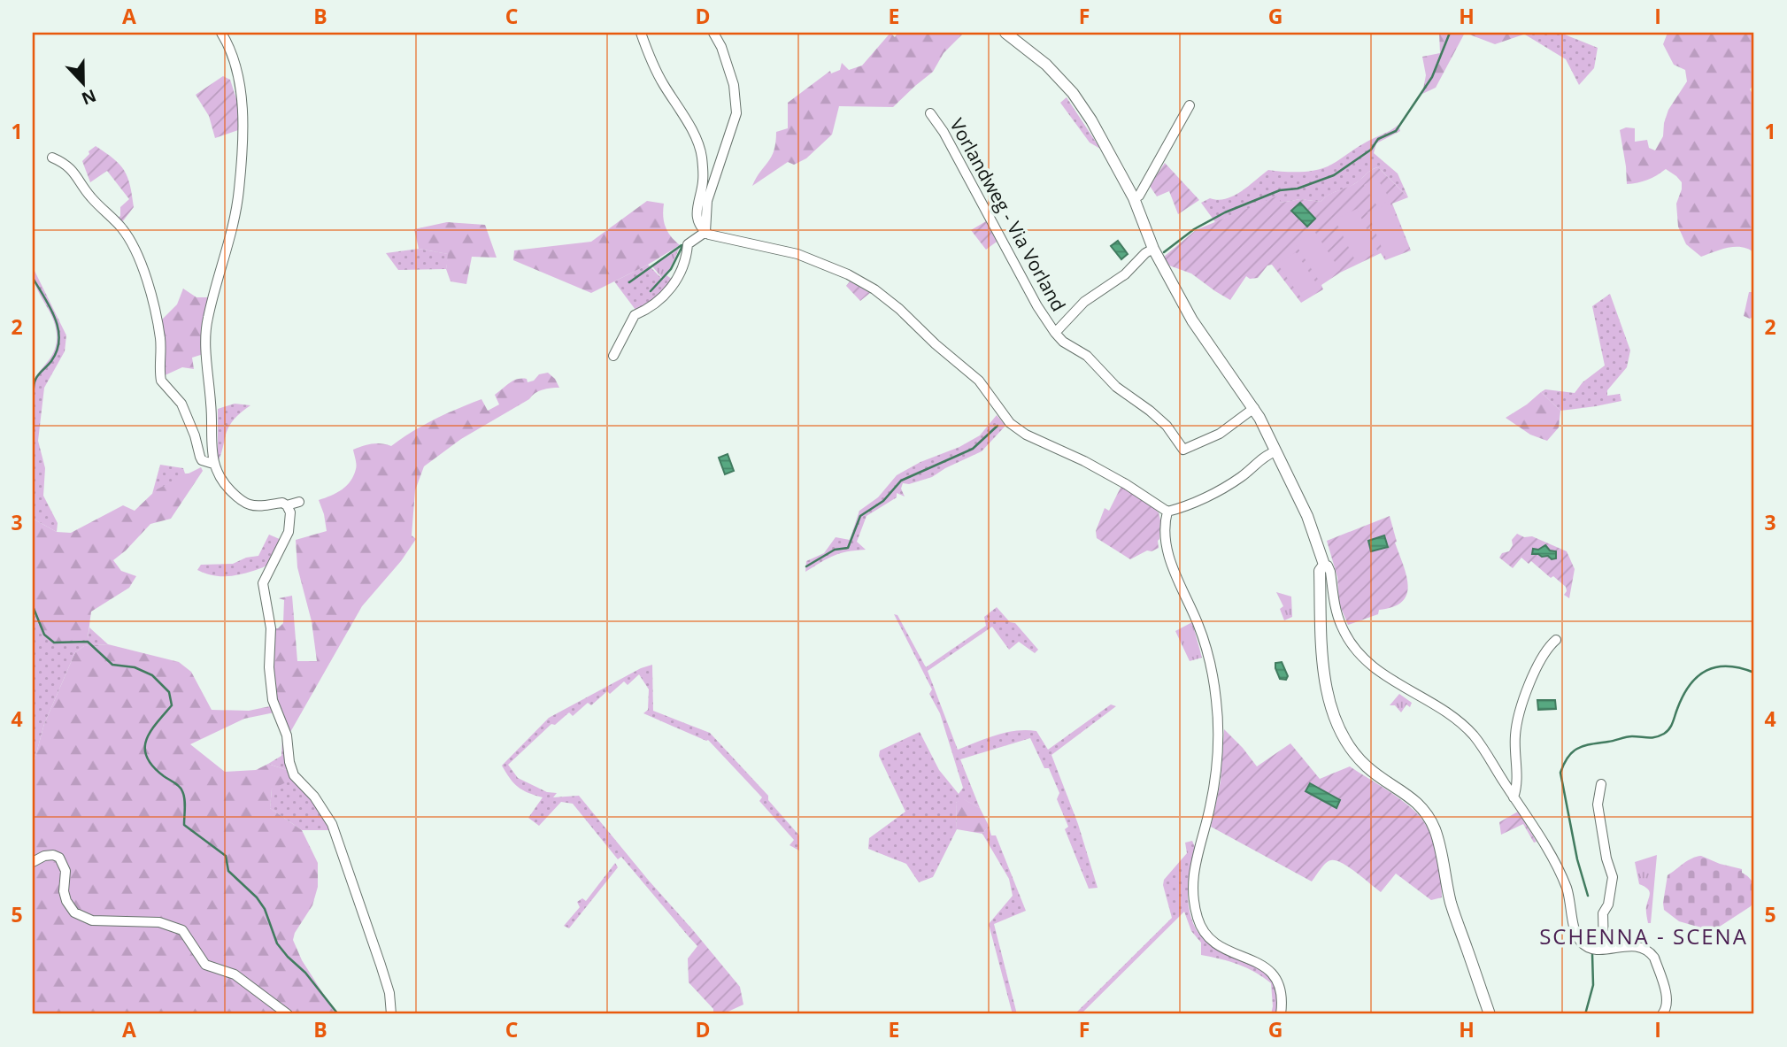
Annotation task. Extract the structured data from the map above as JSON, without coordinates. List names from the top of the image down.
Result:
{
  "streets": {
    "street": ["Vorlandweg - Via Vorland"]
  },
  "districts": ["SCHENNA - SCENA"],
  "north": "bottom",
  "grid": {
    "columns": [
      "A",
      "B",
      "C",
      "D",
      "E",
      "F",
      "G",
      "H",
      "I"
    ],
    "rows": [
      "1",
      "2",
      "3",
      "4",
      "5"
    ]
  }
}
